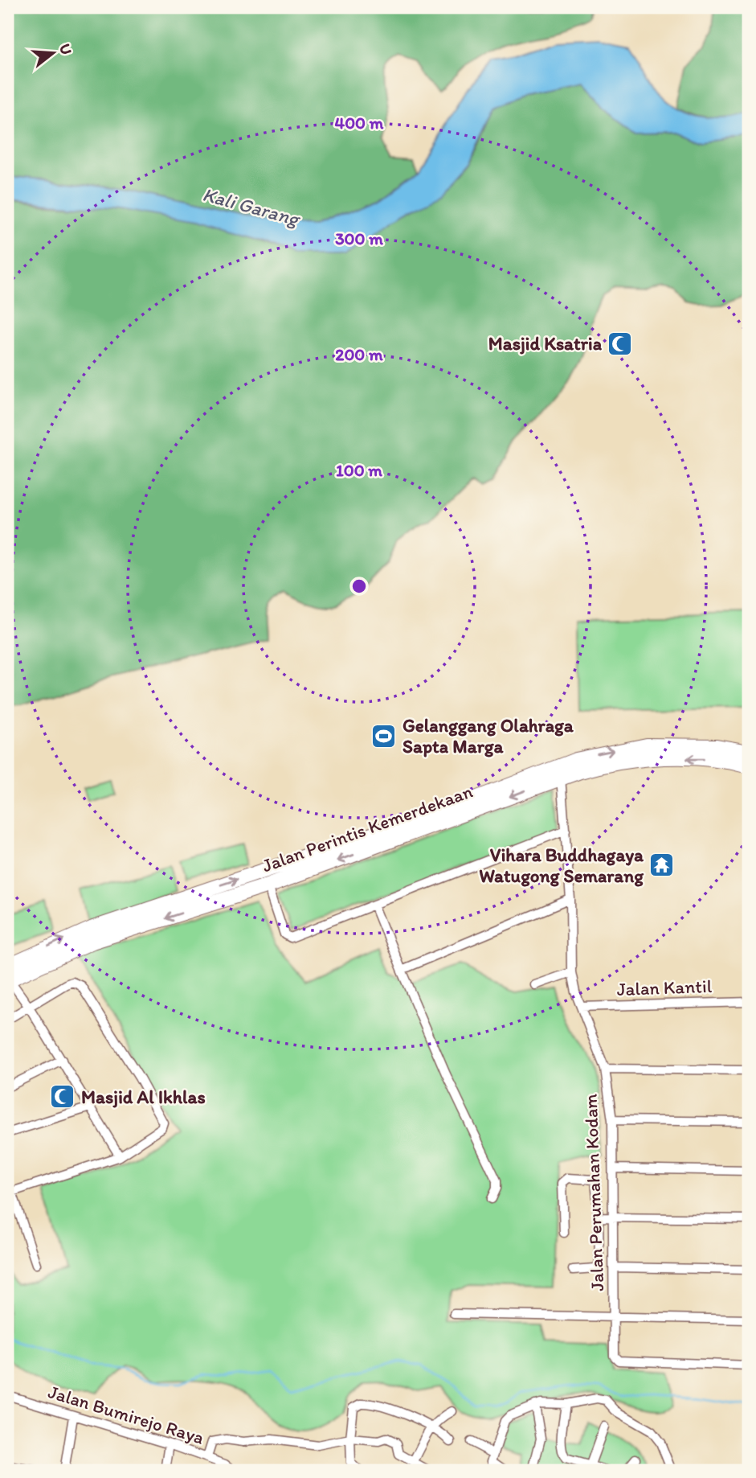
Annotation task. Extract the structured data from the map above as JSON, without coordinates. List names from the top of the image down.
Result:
{
  "streets": {
    "highway": ["Jalan Perintis Kemerdekaan"],
    "street": ["Jalan Kantil", "Jalan Perumahan Kodam", "Jalan Bumirejo Raya"]
  },
  "crossings": [
    ["Jalan Perintis Kemerdekaan", "Jalan Perumahan Kodam"],
    ["Jalan Kantil", "Jalan Perumahan Kodam"]
  ],
  "water": ["Kali Garang"],
  "places": {
    "mosque": ["Masjid Ksatria", "Masjid Al Ikhlas"],
    "sports": ["Gelanggang Olahraga Sapta Marga"],
    "temple": ["Vihara Buddhagaya Watugong Semarang"]
  },
  "north": "right",
  "rings": [
    "400 m",
    "300 m",
    "200 m",
    "100 m"
  ]
}
